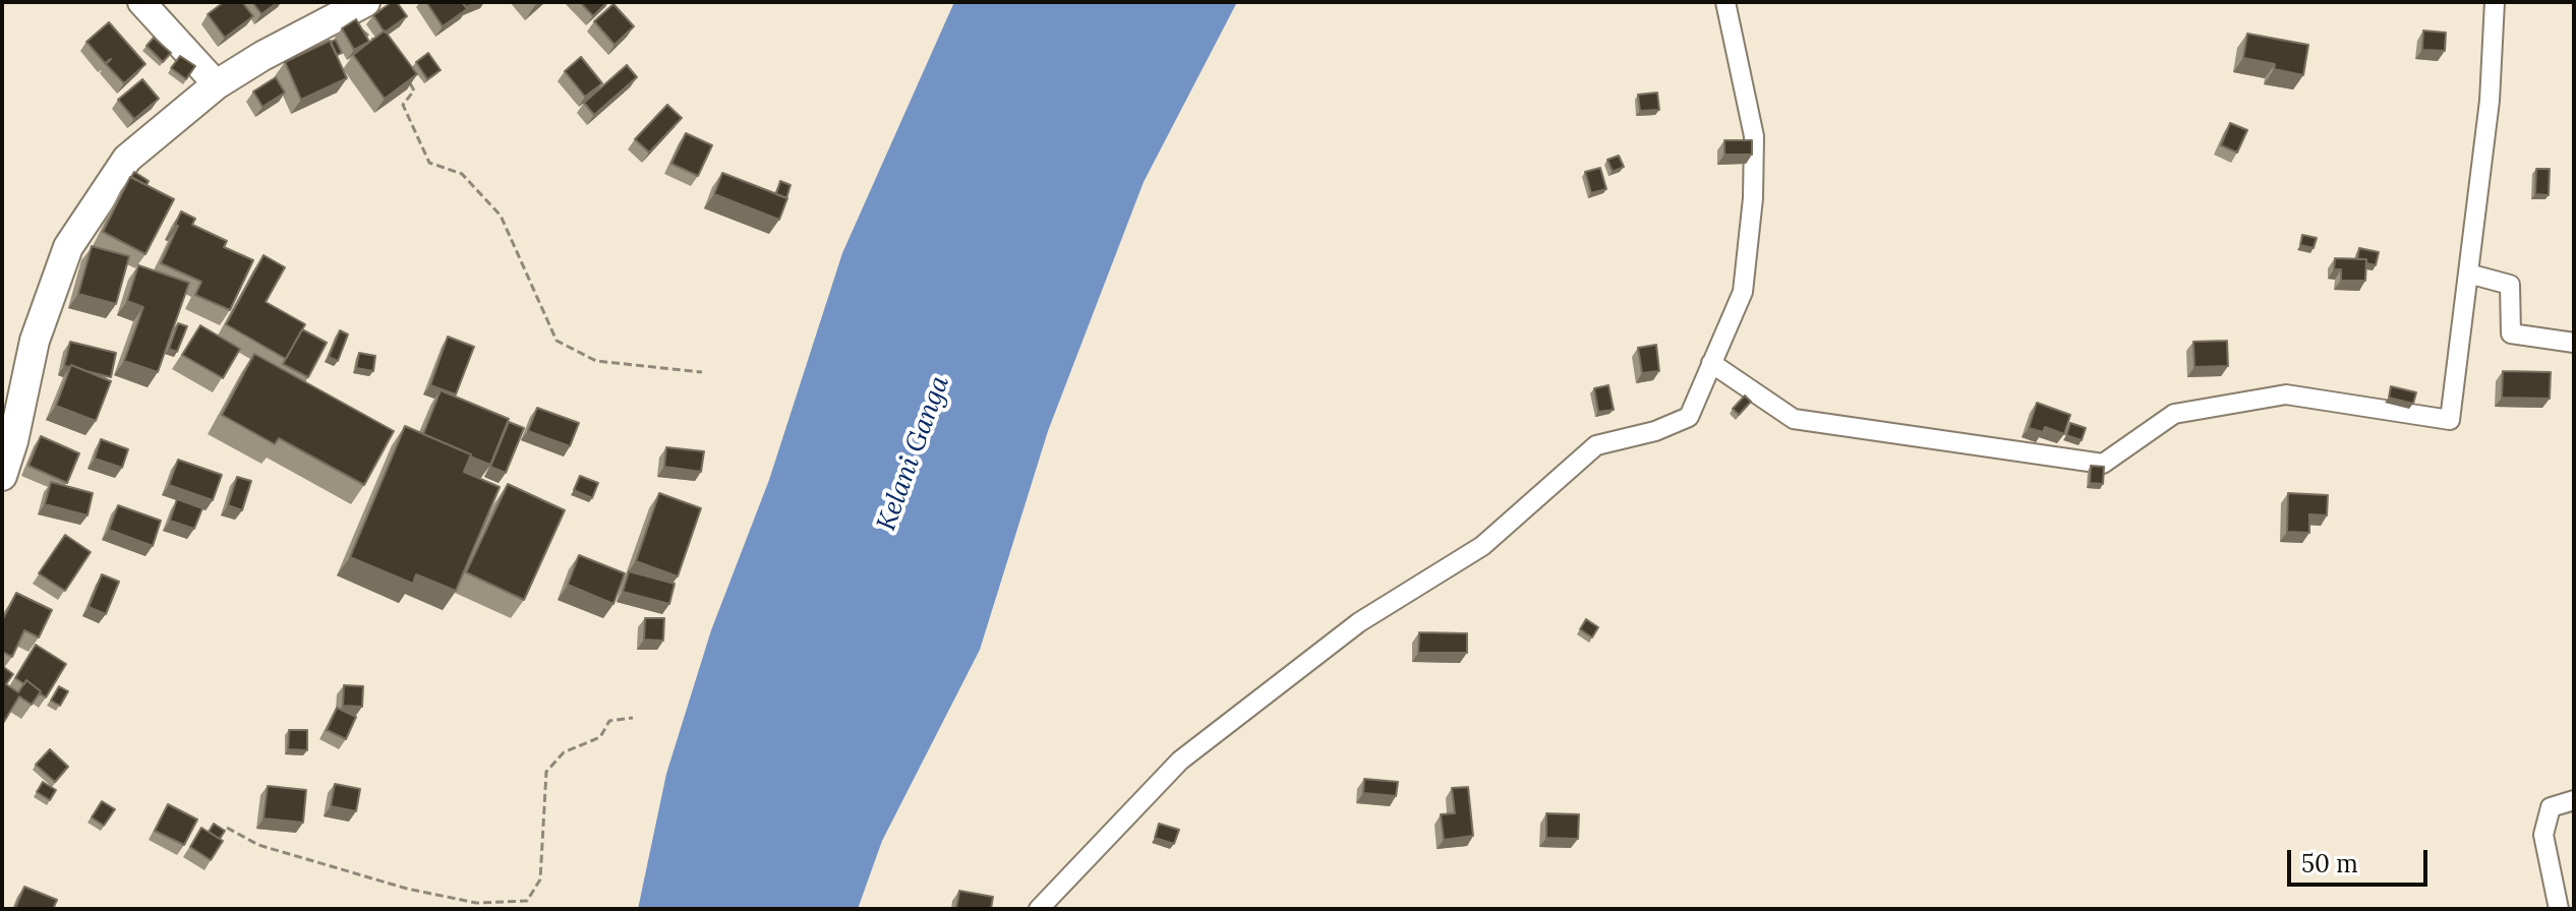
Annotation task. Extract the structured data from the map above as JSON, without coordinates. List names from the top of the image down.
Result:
{
  "water": ["Kelani Ganga"],
  "scale_bar": "50 m"
}
